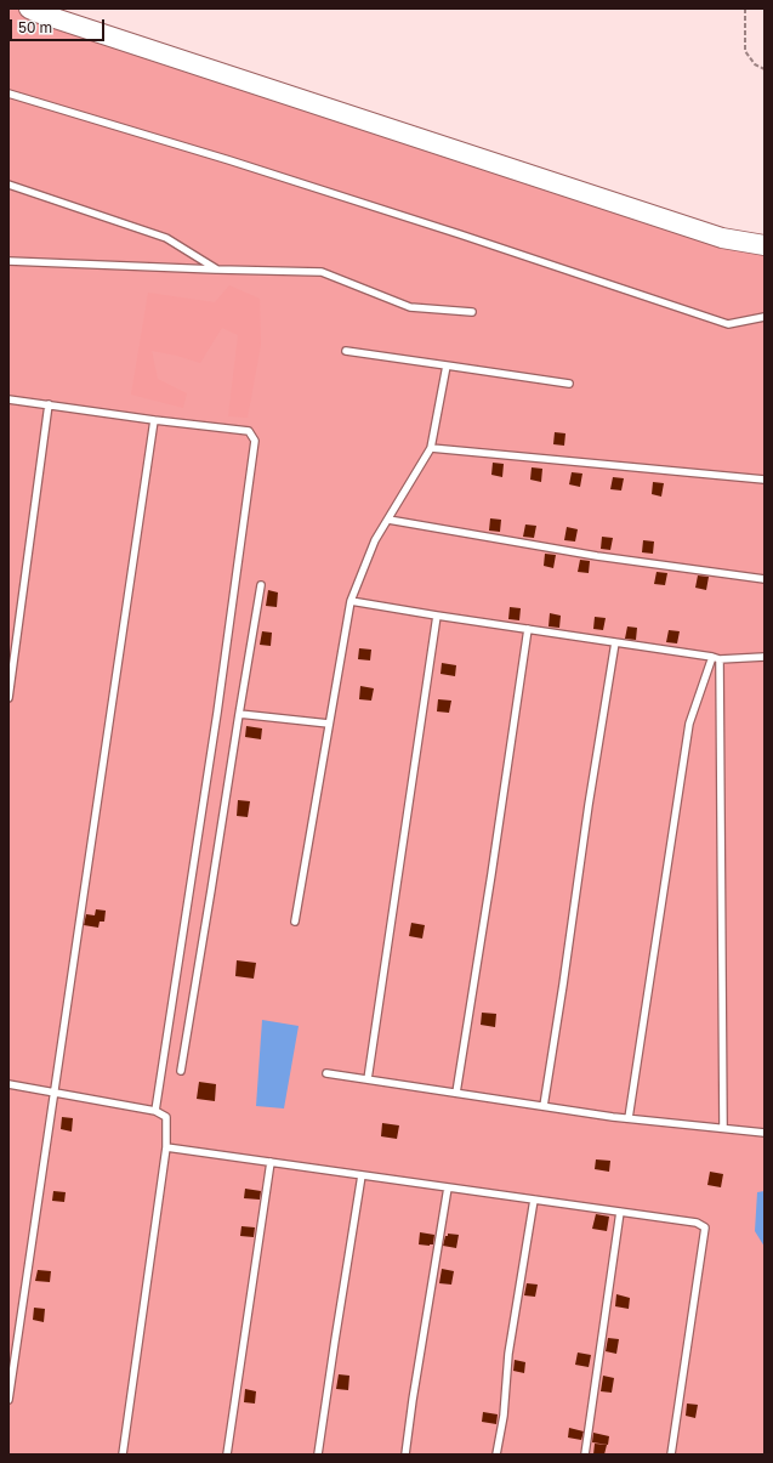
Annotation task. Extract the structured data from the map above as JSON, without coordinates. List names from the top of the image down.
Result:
{
  "scale_bar": "50 m"
}
